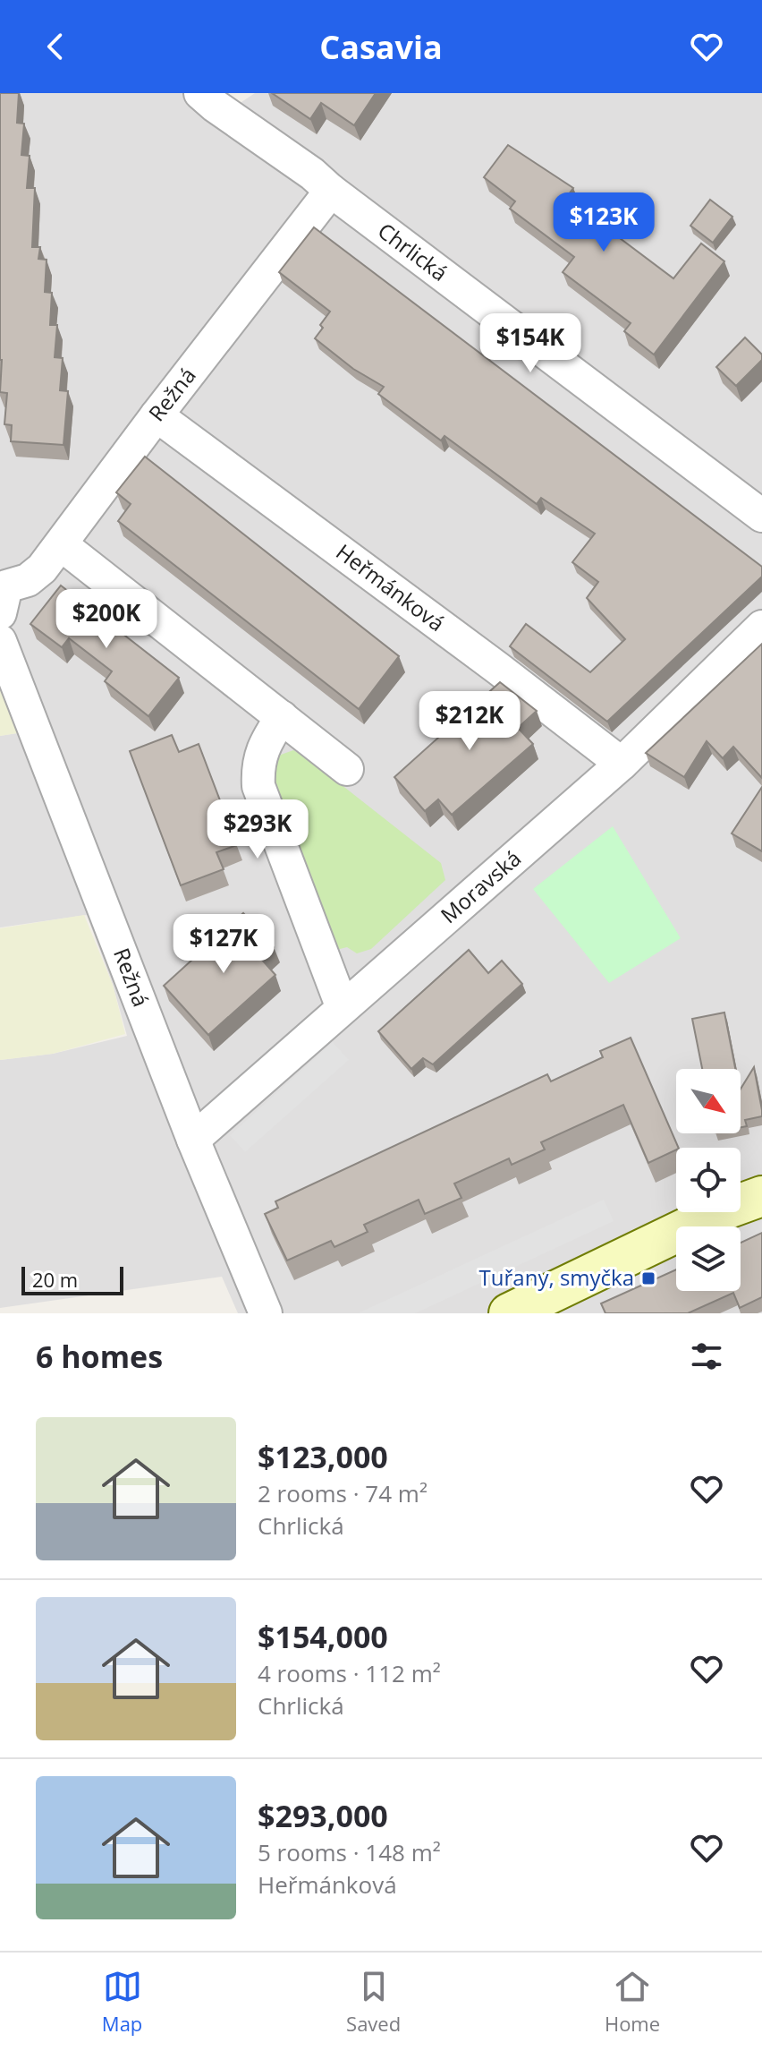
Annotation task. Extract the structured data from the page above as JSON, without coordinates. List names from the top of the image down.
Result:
{
  "streets": {
    "street": [
      "Chrlická",
      "Režná",
      "Heřmánková",
      "Moravská"
    ]
  },
  "crossings": [
    ["Chrlická", "Režná"],
    ["Režná", "Heřmánková"],
    ["Režná", "Moravská"],
    ["Heřmánková", "Moravská"]
  ],
  "places": {
    "transit": ["Tuřany, smyčka"]
  },
  "scale_bar": "20 m",
  "north": "bottom right",
  "page": {
    "header": "Casavia",
    "price": [
      "$123K",
      "$154K",
      "$200K",
      "$212K",
      "$293K",
      "$127K"
    ],
    "scale": "20 m",
    "heading": "6 homes",
    "list": [
      {
        "name": "$123,000",
        "note": "2 rooms · 74 m² · Chrlická"
      },
      {
        "name": "$154,000",
        "note": "4 rooms · 112 m² · Chrlická"
      },
      {
        "name": "$293,000",
        "note": "5 rooms · 148 m² · Heřmánková"
      }
    ],
    "tabs": ["Map", "Saved", "Home"]
  }
}
